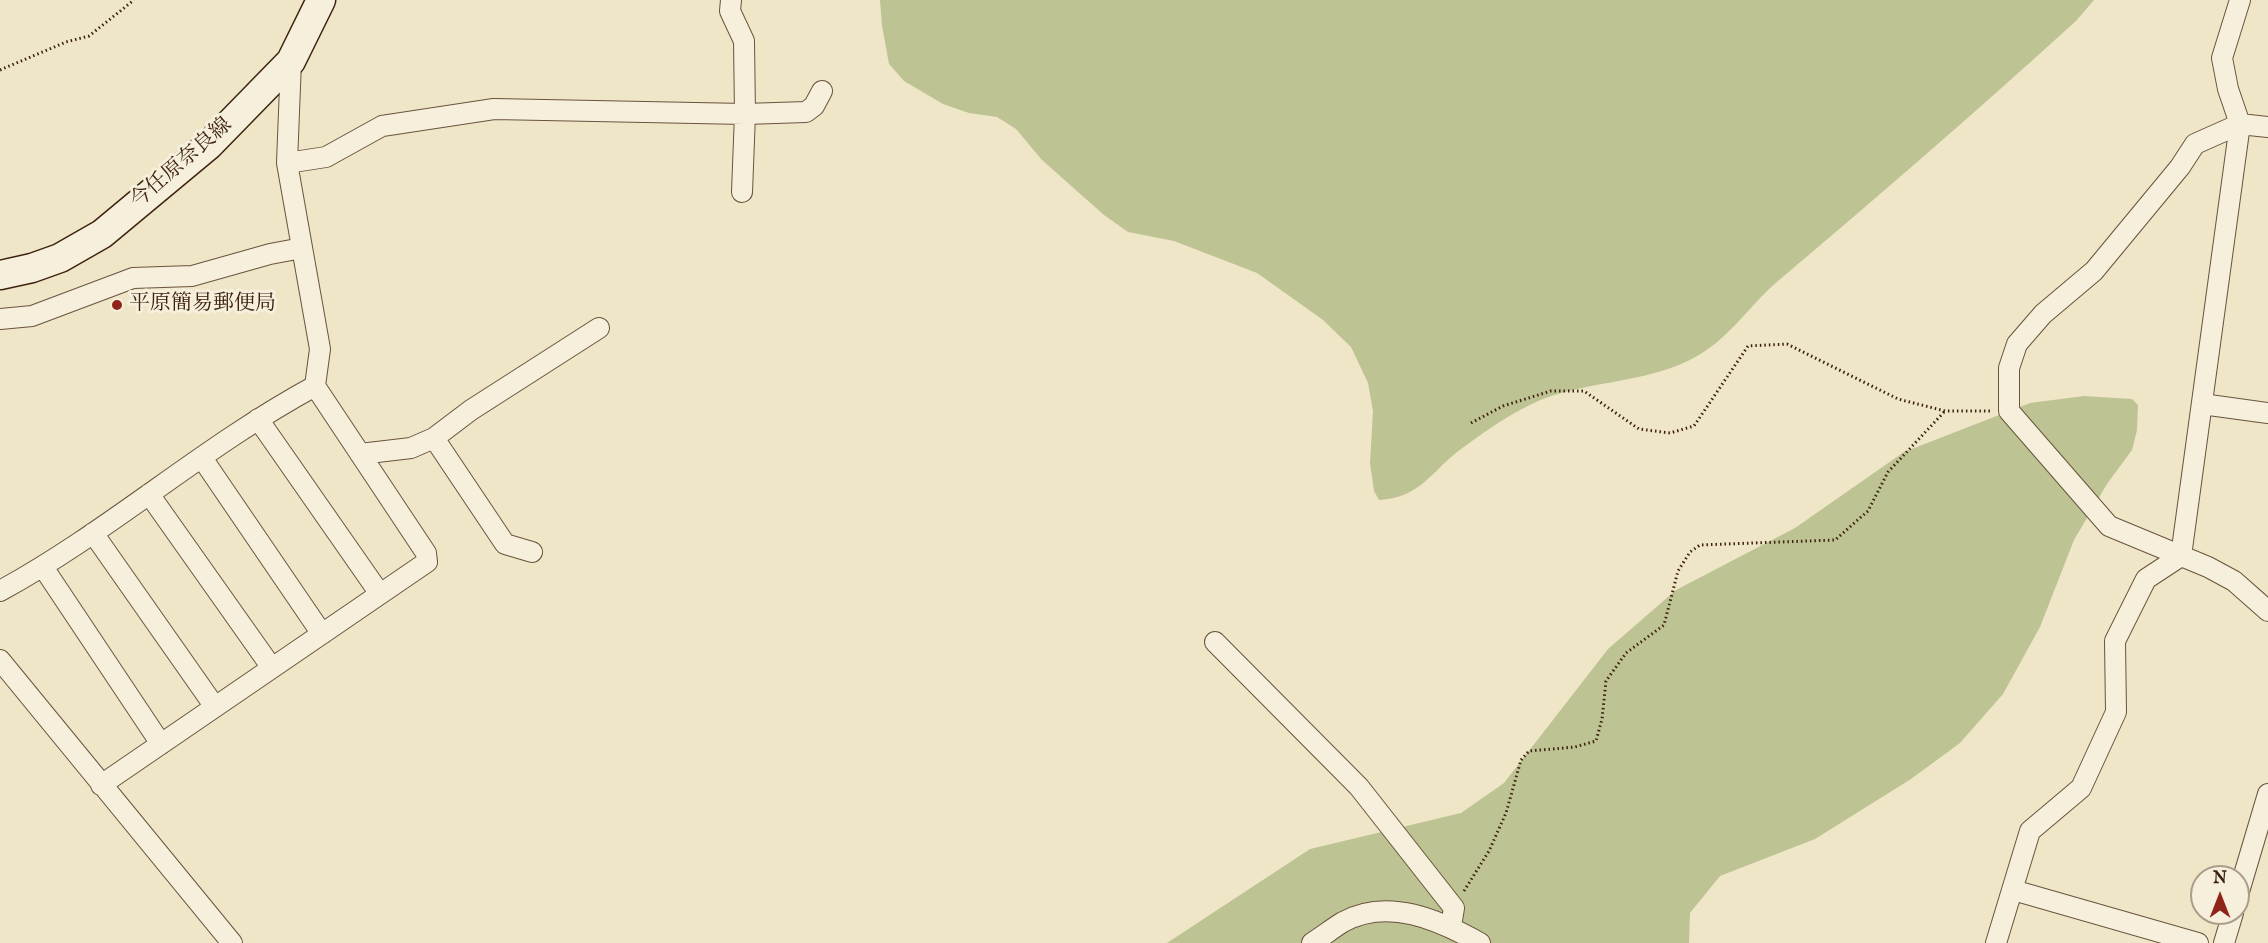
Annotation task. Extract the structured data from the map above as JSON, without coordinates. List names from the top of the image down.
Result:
{
  "streets": {
    "main road": ["今任原奈良線"]
  },
  "places": ["平原簡易郵便局"],
  "north": "top"
}
